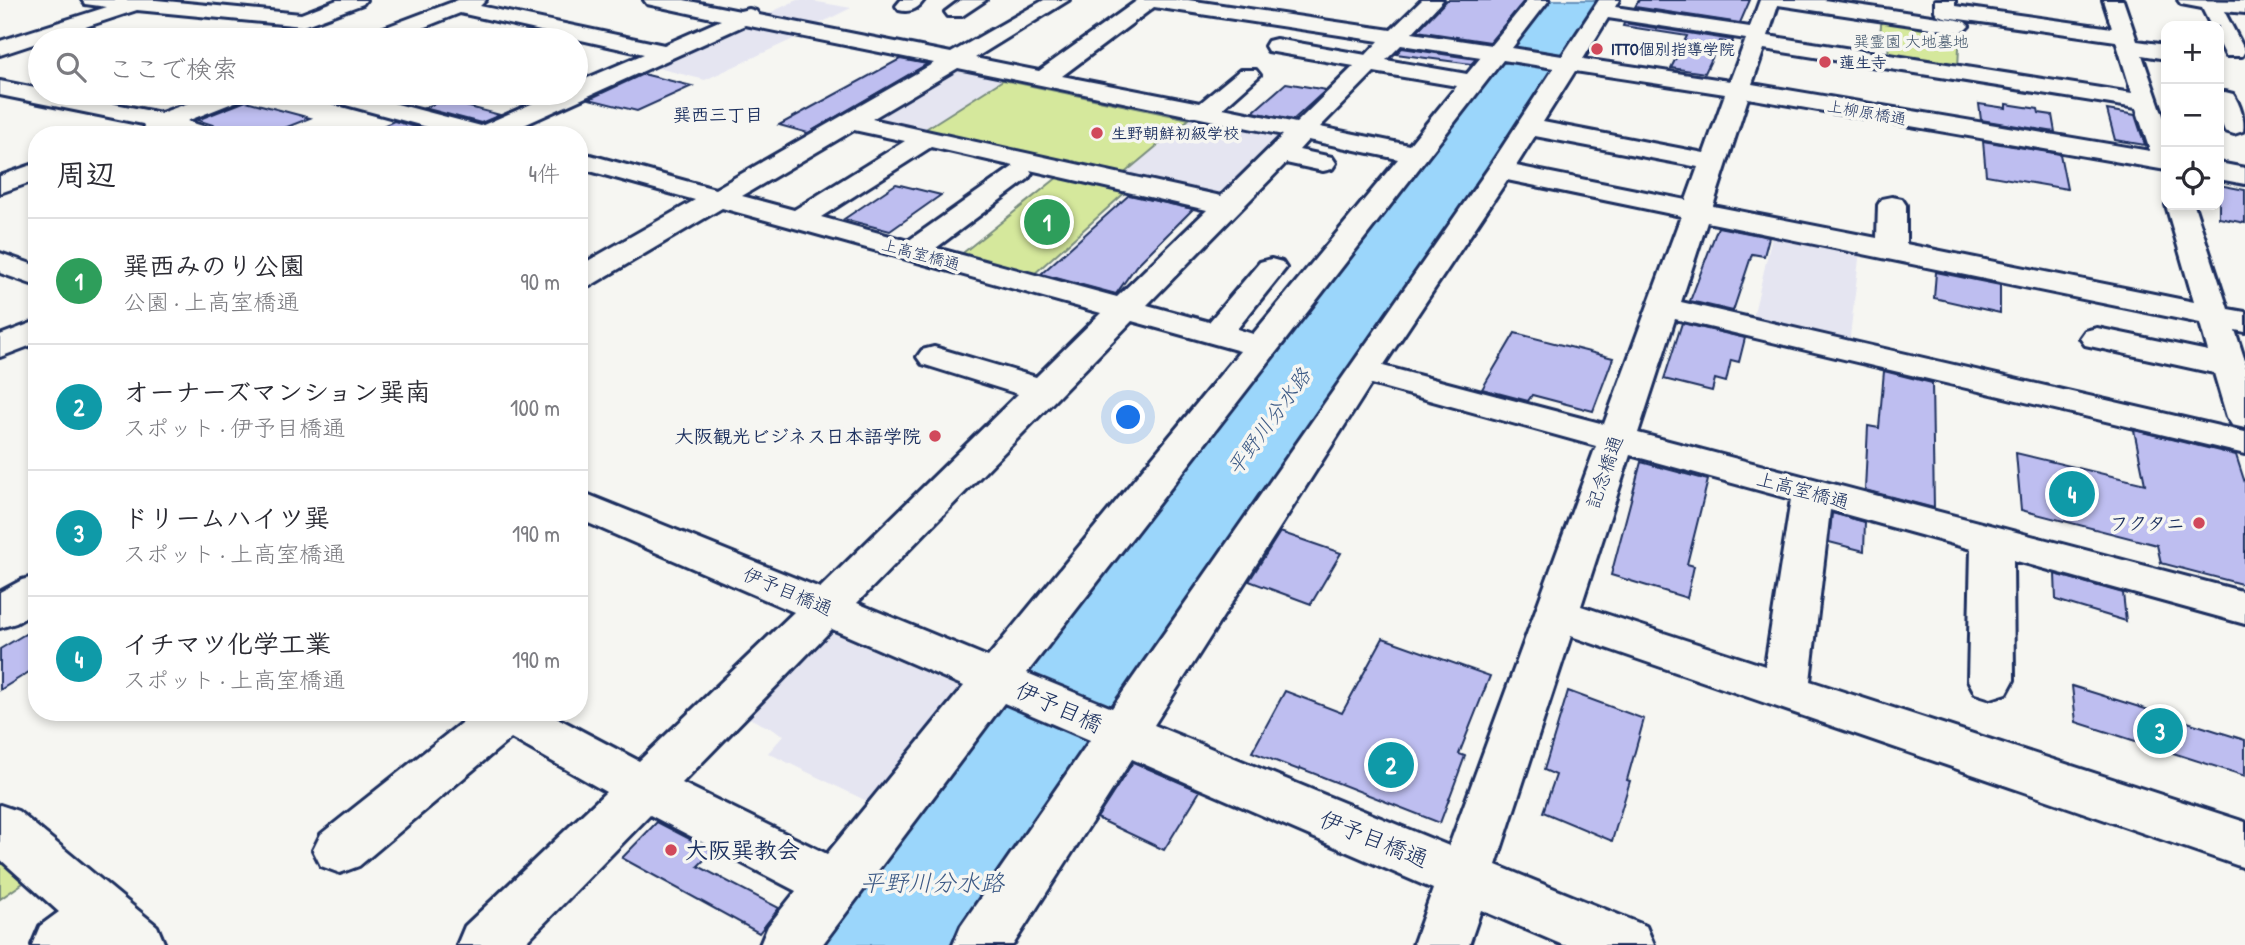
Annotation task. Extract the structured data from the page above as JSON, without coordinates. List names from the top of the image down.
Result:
{
  "streets": {
    "street": [
      "上柳原橋通",
      "上高室橋通",
      "記念橋通",
      "伊予目橋通",
      "伊予目橋"
    ]
  },
  "crossings": [
    ["上柳原橋通", "記念橋通"],
    ["上高室橋通", "記念橋通"],
    ["記念橋通", "伊予目橋通"],
    ["伊予目橋通", "伊予目橋"]
  ],
  "districts": ["巽西三丁目"],
  "water": ["平野川分水路"],
  "parks": ["巽霊園 大地墓地"],
  "places": [
    "ITTO個別指導学院",
    "蓮生寺",
    "生野朝鮮初級学校",
    "大阪観光ビジネス日本語学院",
    "フクタニ",
    "大阪巽教会"
  ],
  "page": {
    "map_buttons": ["+", "−"],
    "search": "ここで検索",
    "heading": ["周辺", "4件"],
    "pins": [
      "1",
      "4",
      "3",
      "2"
    ],
    "list": [
      {
        "mark": "1",
        "name": "巽西みのり公園",
        "note": "公園 · 上高室橋通",
        "value": "90 m"
      },
      {
        "mark": "2",
        "name": "オーナーズマンション巽南",
        "note": "スポット · 伊予目橋通",
        "value": "100 m"
      },
      {
        "mark": "3",
        "name": "ドリームハイツ巽",
        "note": "スポット · 上高室橋通",
        "value": "190 m"
      },
      {
        "mark": "4",
        "name": "イチマツ化学工業",
        "note": "スポット · 上高室橋通",
        "value": "190 m"
      }
    ]
  }
}
